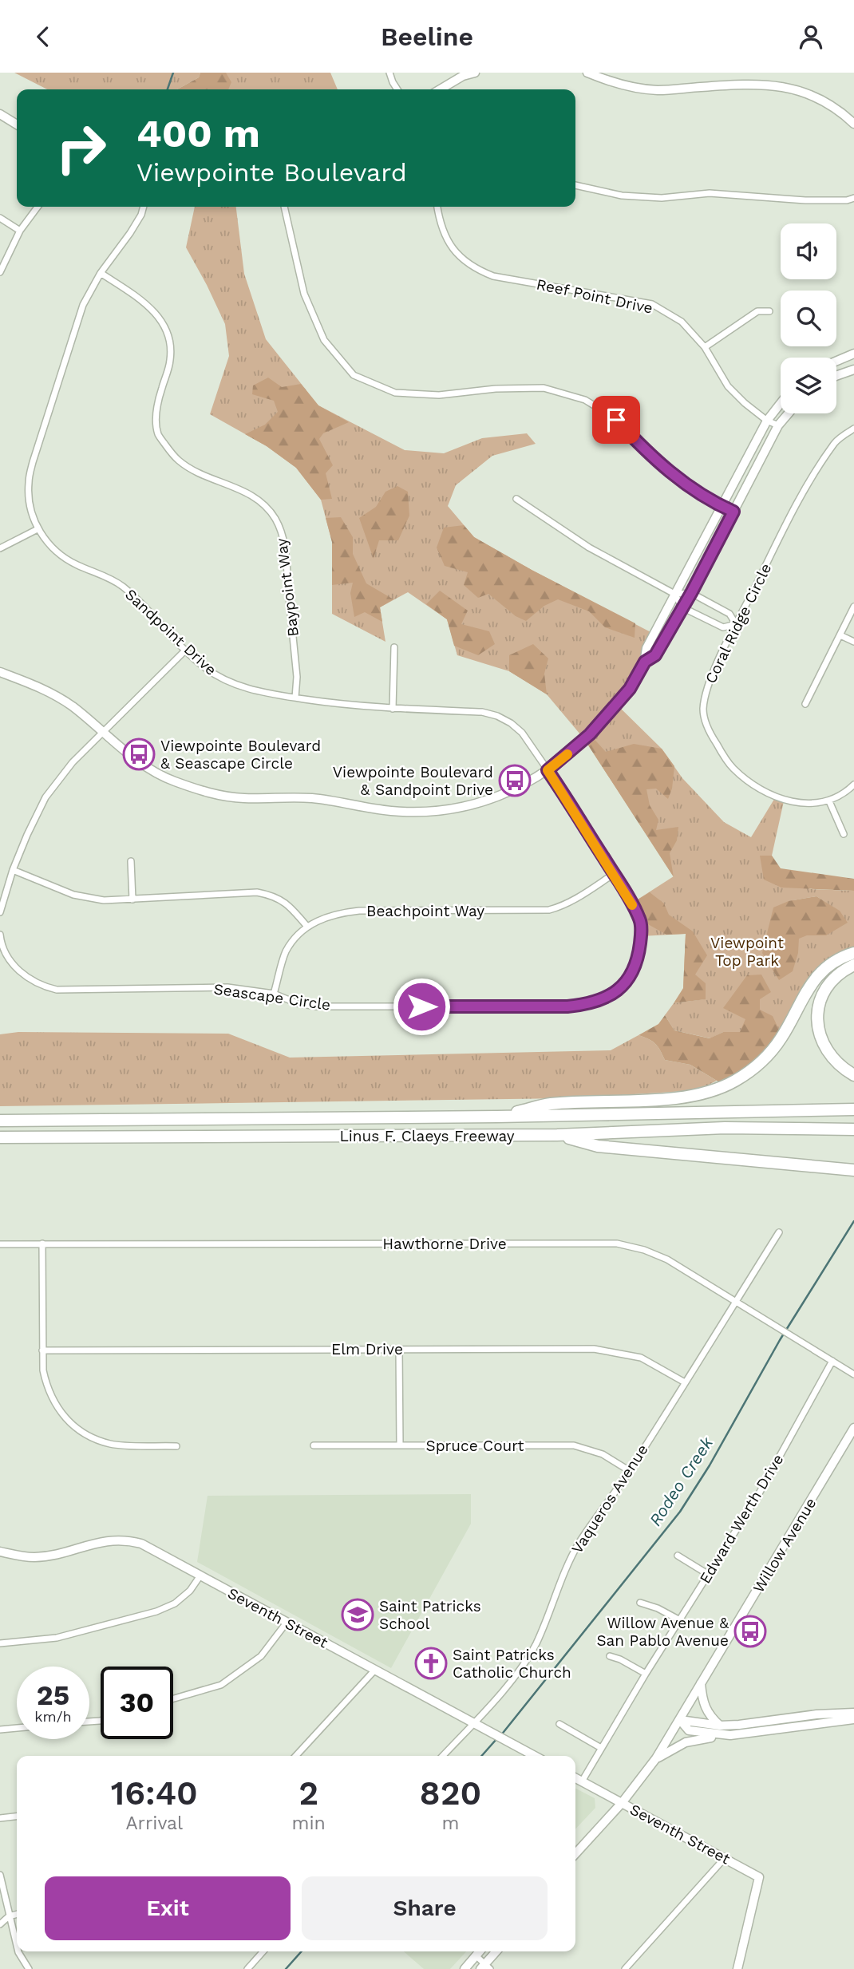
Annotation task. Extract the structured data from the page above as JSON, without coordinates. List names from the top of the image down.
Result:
{
  "streets": {
    "highway": ["Linus F. Claeys Freeway"],
    "street": [
      "Reef Point Drive",
      "Baypoint Way",
      "Coral Ridge Circle",
      "Sandpoint Drive",
      "Beachpoint Way",
      "Seascape Circle",
      "Hawthorne Drive",
      "Elm Drive",
      "Spruce Court",
      "Vaqueros Avenue",
      "Edward Werth Drive",
      "Willow Avenue",
      "Seventh Street"
    ]
  },
  "crossings": [
    ["Baypoint Way", "Sandpoint Drive"],
    ["Sandpoint Drive", "Seascape Circle"],
    ["Beachpoint Way", "Seascape Circle"],
    ["Hawthorne Drive", "Vaqueros Avenue"],
    ["Hawthorne Drive", "Edward Werth Drive"],
    ["Elm Drive", "Vaqueros Avenue"],
    ["Spruce Court", "Vaqueros Avenue"],
    ["Vaqueros Avenue", "Seventh Street"],
    ["Edward Werth Drive", "Seventh Street"],
    ["Willow Avenue", "Seventh Street"]
  ],
  "water": ["Rodeo Creek"],
  "parks": ["Viewpoint Top Park"],
  "places": {
    "bus stop": ["Viewpointe Boulevard & Seascape Circle", "Viewpointe Boulevard & Sandpoint Drive", "Willow Avenue & San Pablo Avenue"],
    "school or university": ["Saint Patricks School"],
    "church": ["Saint Patricks Catholic Church"]
  },
  "page": {
    "header": "Beeline",
    "turn": ["400 m", "Viewpointe Boulevard"],
    "speed": "25 km/h",
    "limit": "30",
    "eta": [
      "16:40",
      "Arrival",
      "2",
      "min",
      "820",
      "m"
    ],
    "buttons": ["Exit", "Share"]
  }
}
